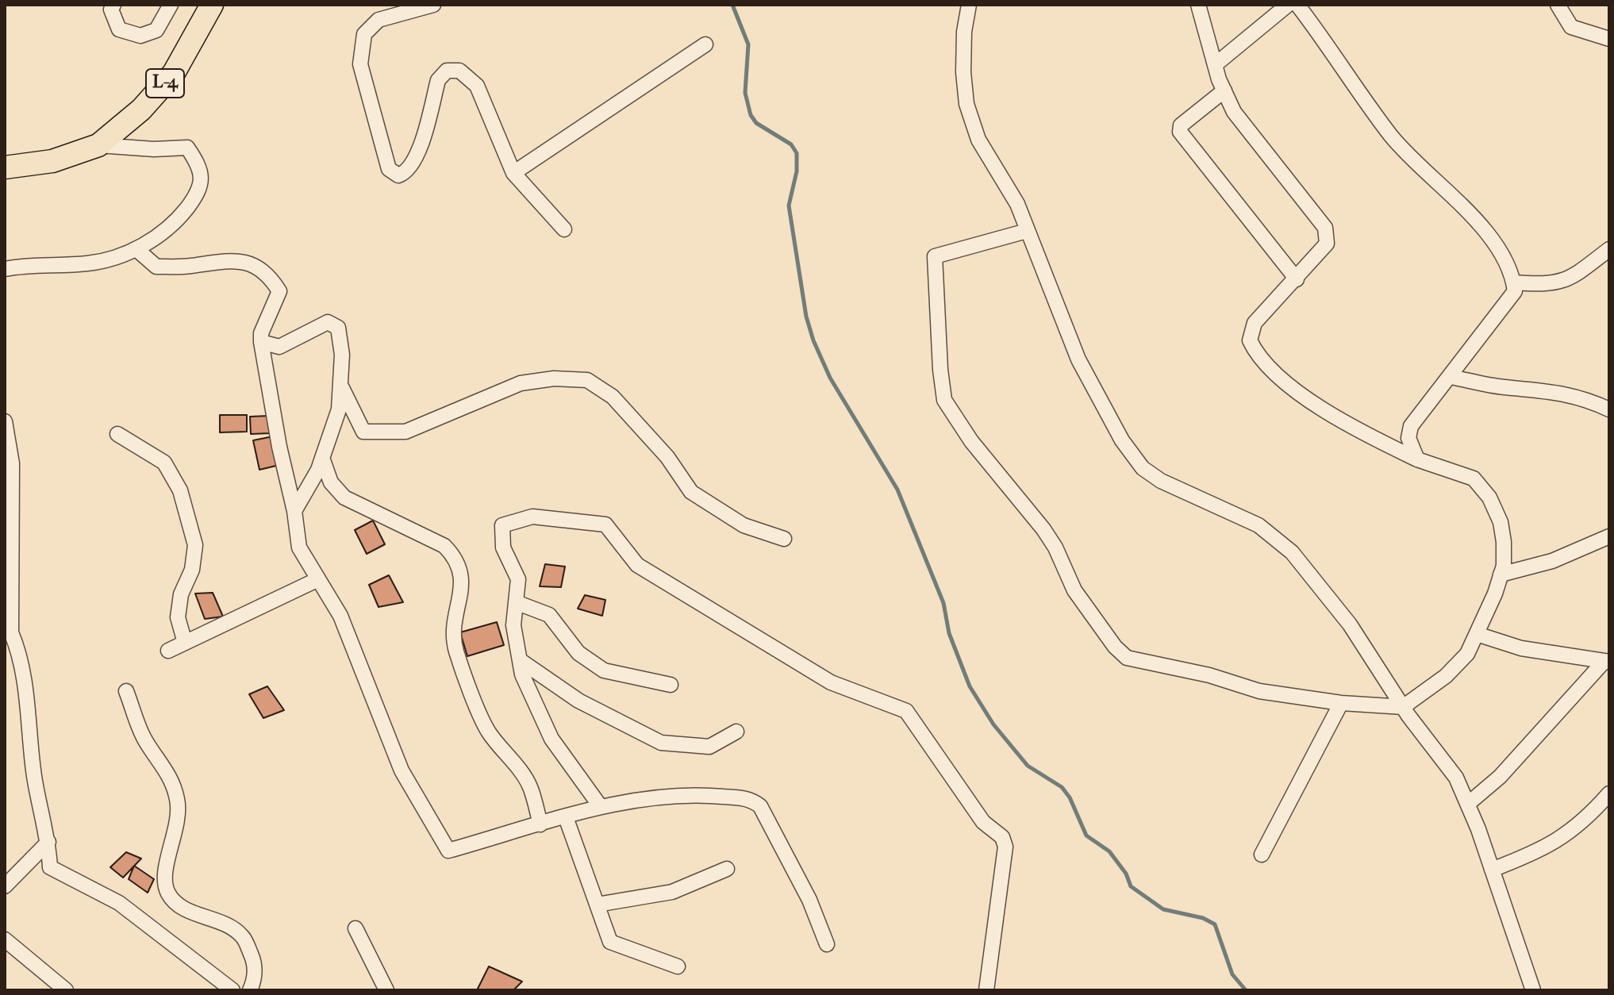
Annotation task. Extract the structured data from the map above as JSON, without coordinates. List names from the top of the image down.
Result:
{
  "streets": {
    "main road": ["L-4"]
  }
}
